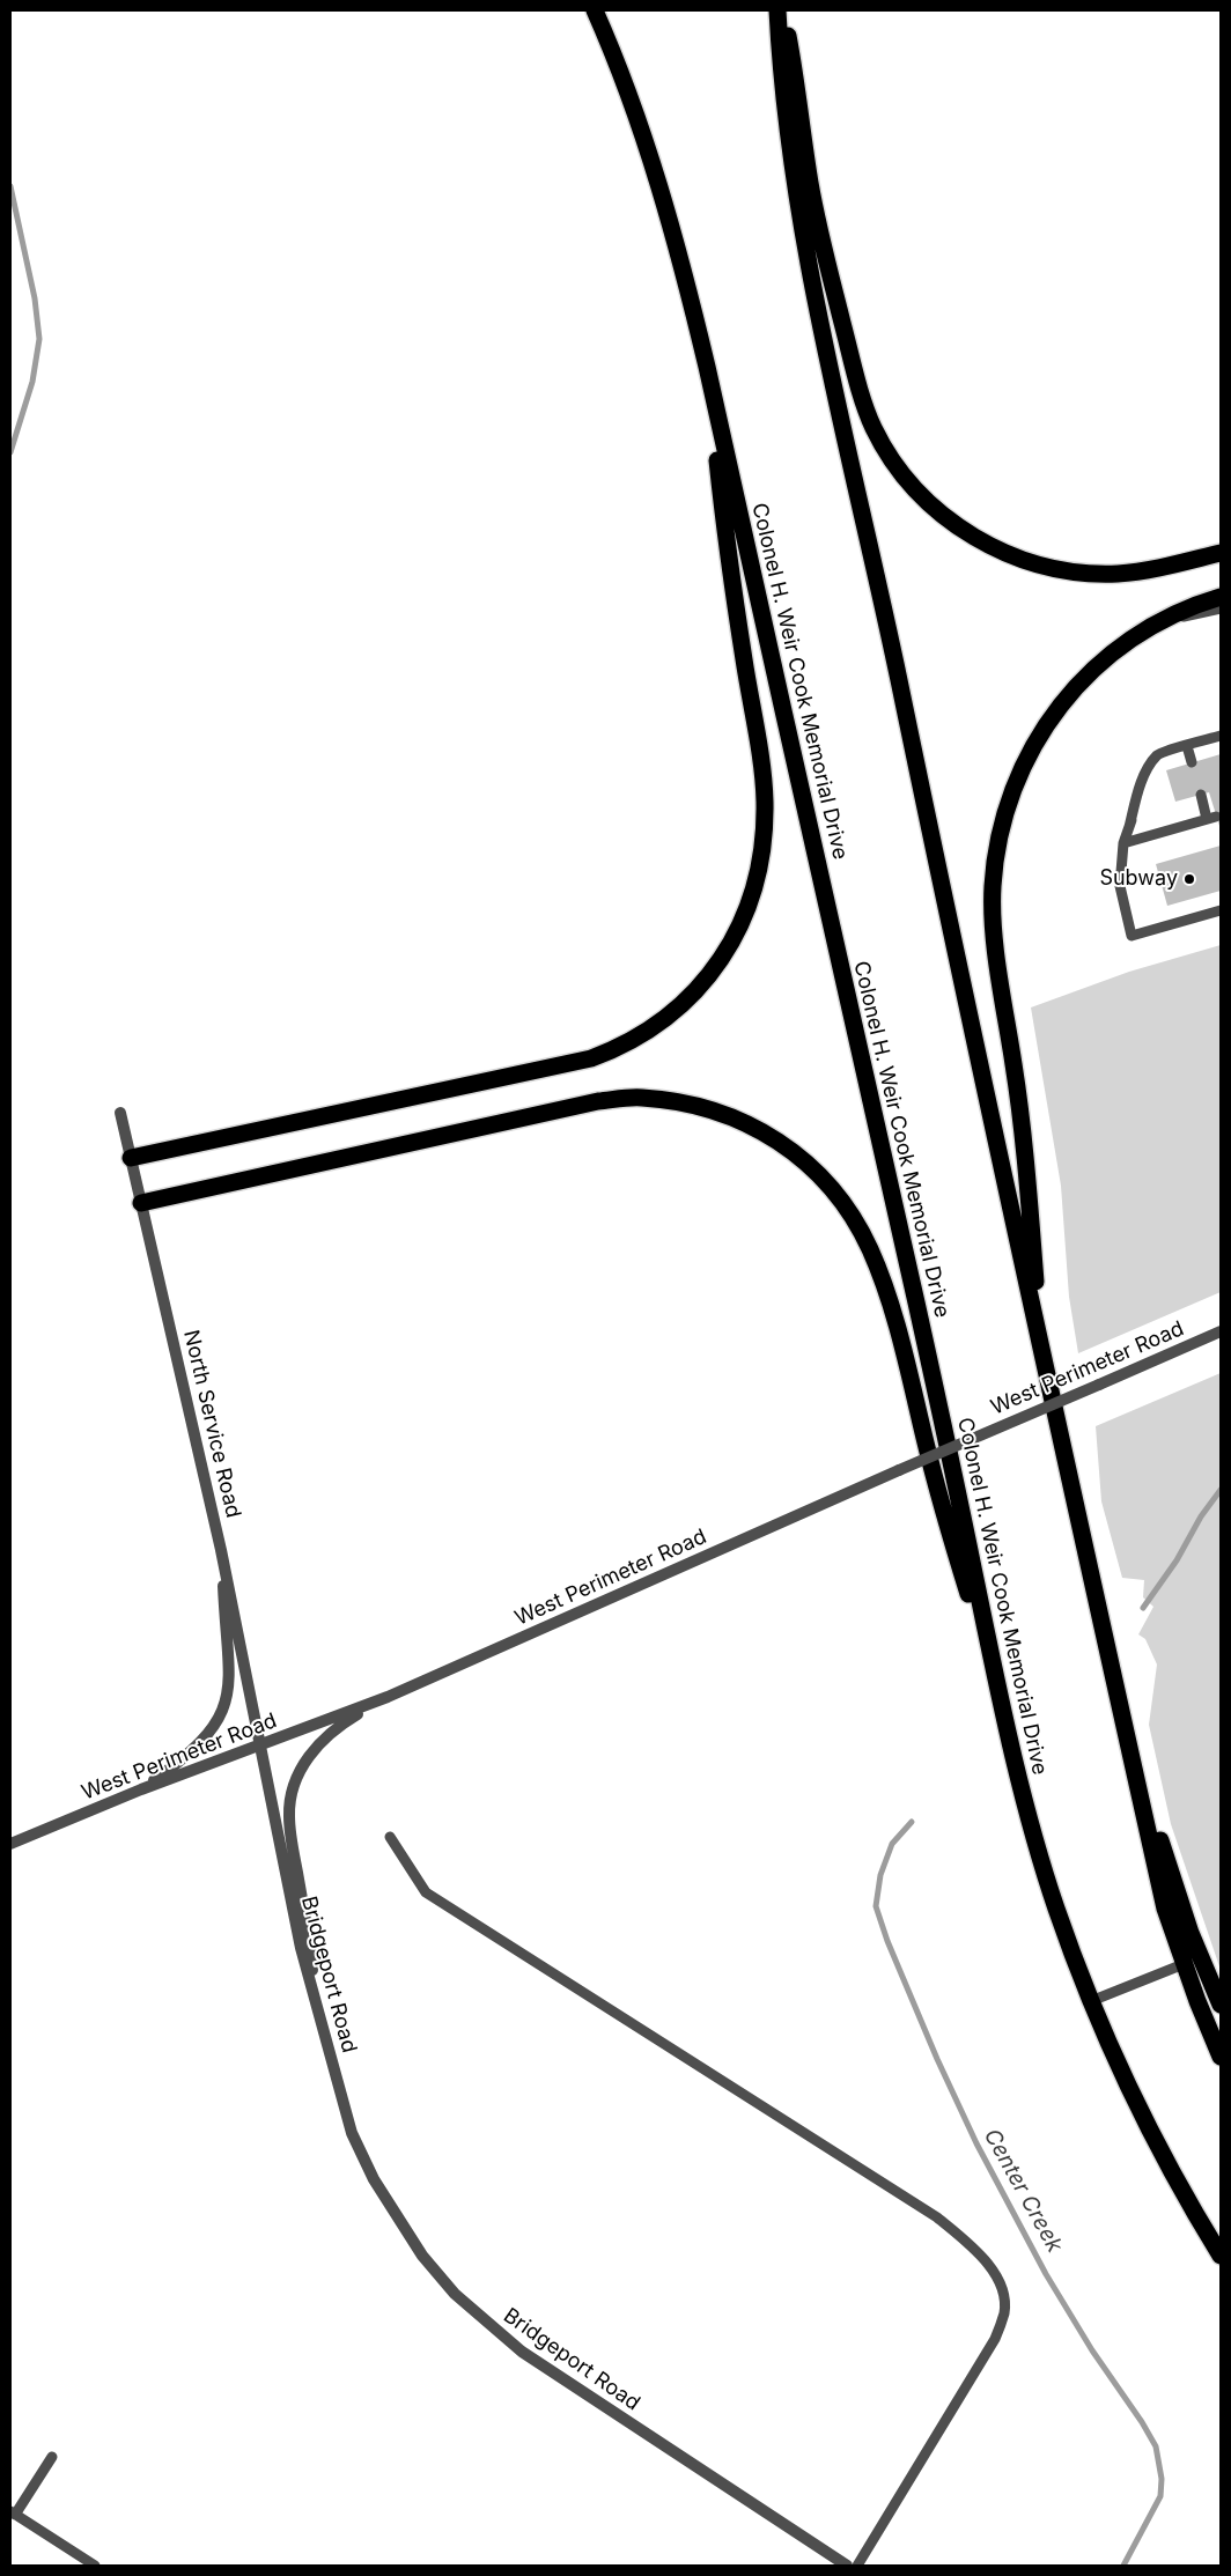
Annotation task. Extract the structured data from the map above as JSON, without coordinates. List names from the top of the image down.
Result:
{
  "streets": {
    "highway": ["Colonel H. Weir Cook Memorial Drive"],
    "street": ["West Perimeter Road", "North Service Road", "Bridgeport Road"]
  },
  "crossings": [
    ["West Perimeter Road", "North Service Road"],
    ["West Perimeter Road", "Bridgeport Road"],
    ["North Service Road", "Bridgeport Road"]
  ],
  "water": ["Center Creek"],
  "places": ["Subway"]
}
